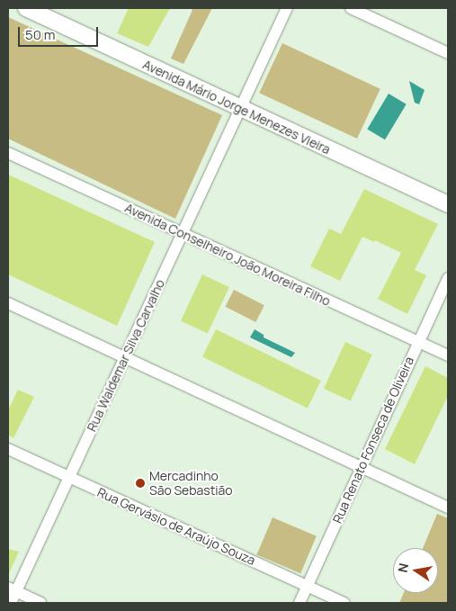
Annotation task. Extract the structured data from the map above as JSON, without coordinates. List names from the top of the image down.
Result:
{
  "streets": {
    "street": [
      "Avenida Mário Jorge Menezes Vieira",
      "Avenida Conselheiro João Moreira Filho",
      "Rua Waldemar Silva Carvalho",
      "Rua Renato Fonseca de Oliveira",
      "Rua Gervásio de Araújo Souza"
    ]
  },
  "crossings": [
    ["Avenida Mário Jorge Menezes Vieira", "Rua Waldemar Silva Carvalho"],
    ["Avenida Conselheiro João Moreira Filho", "Rua Waldemar Silva Carvalho"],
    ["Avenida Conselheiro João Moreira Filho", "Rua Renato Fonseca de Oliveira"],
    ["Rua Waldemar Silva Carvalho", "Rua Gervásio de Araújo Souza"],
    ["Rua Renato Fonseca de Oliveira", "Rua Gervásio de Araújo Souza"]
  ],
  "places": ["Mercadinho São Sebastião"],
  "scale_bar": "50 m",
  "north": "left"
}
